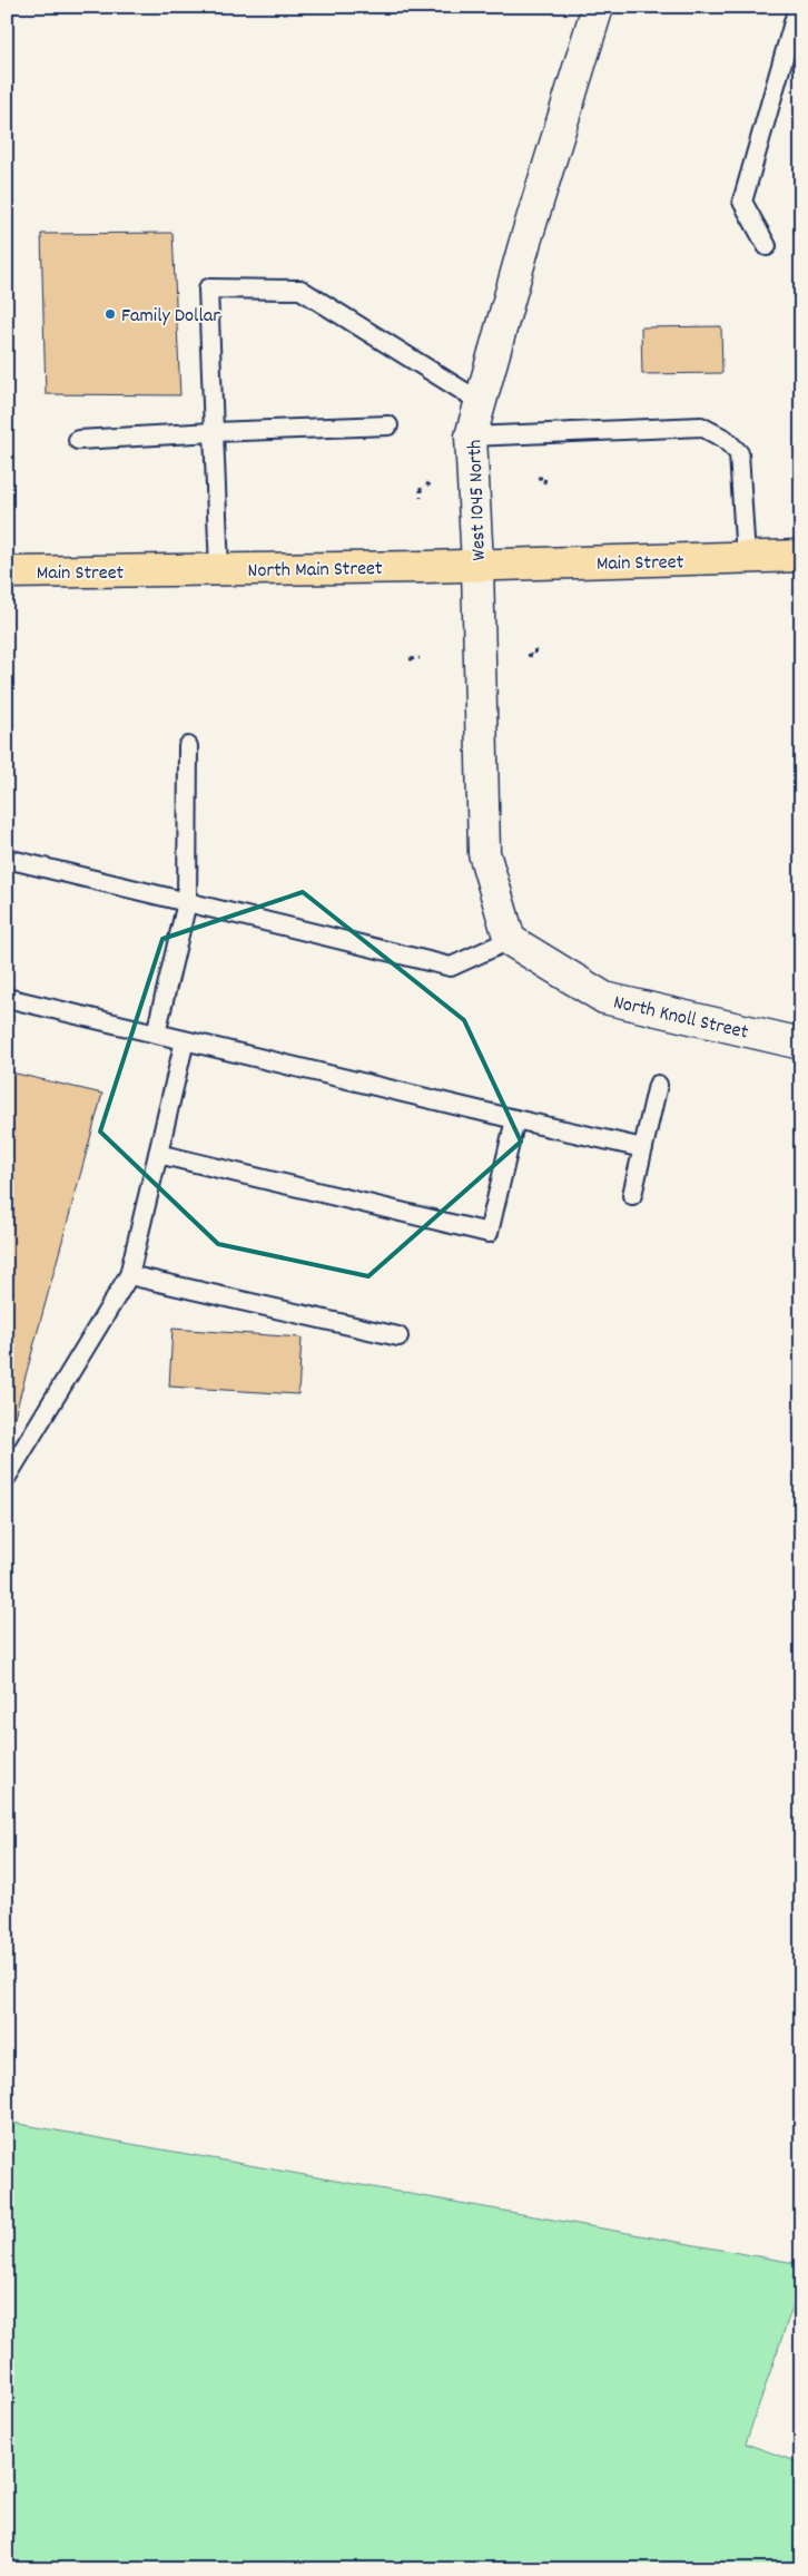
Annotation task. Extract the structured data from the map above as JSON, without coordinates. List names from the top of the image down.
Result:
{
  "streets": {
    "main road": ["Main Street", "North Main Street"],
    "street": ["West 1045 North", "North Knoll Street"]
  },
  "crossings": [
    ["West 1045 North", "Main Street"],
    ["West 1045 North", "North Main Street"],
    ["West 1045 North", "North Knoll Street"],
    ["Main Street", "North Main Street"]
  ],
  "places": ["Family Dollar"]
}
